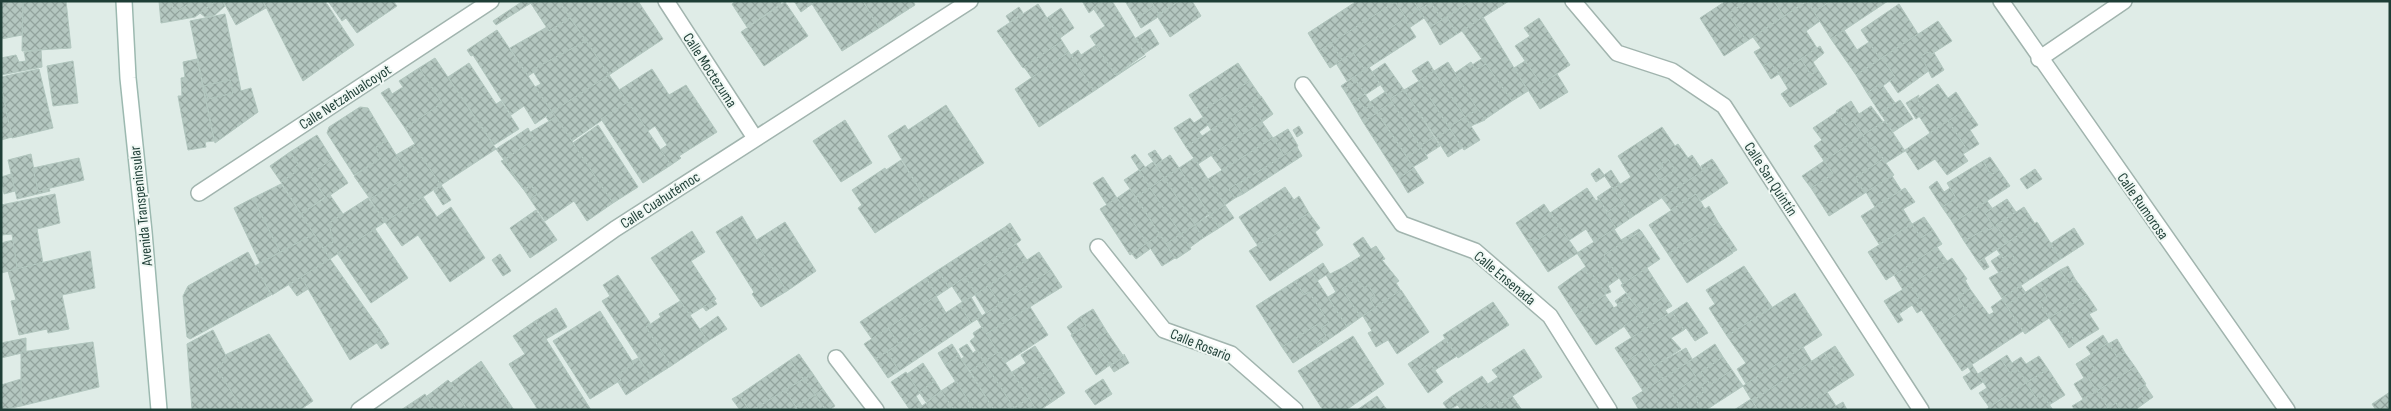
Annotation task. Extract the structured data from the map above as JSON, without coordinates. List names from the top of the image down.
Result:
{
  "streets": {
    "street": [
      "Calle Moctezuma",
      "Calle Netzahualcoyot",
      "Calle San Quintín",
      "Calle Cuahutémoc",
      "Avenida Transpeninsular",
      "Calle Rumorosa",
      "Calle Ensenada",
      "Calle Rosario"
    ]
  },
  "crossings": [
    ["Calle Moctezuma", "Calle Cuahutémoc"]
  ]
}
